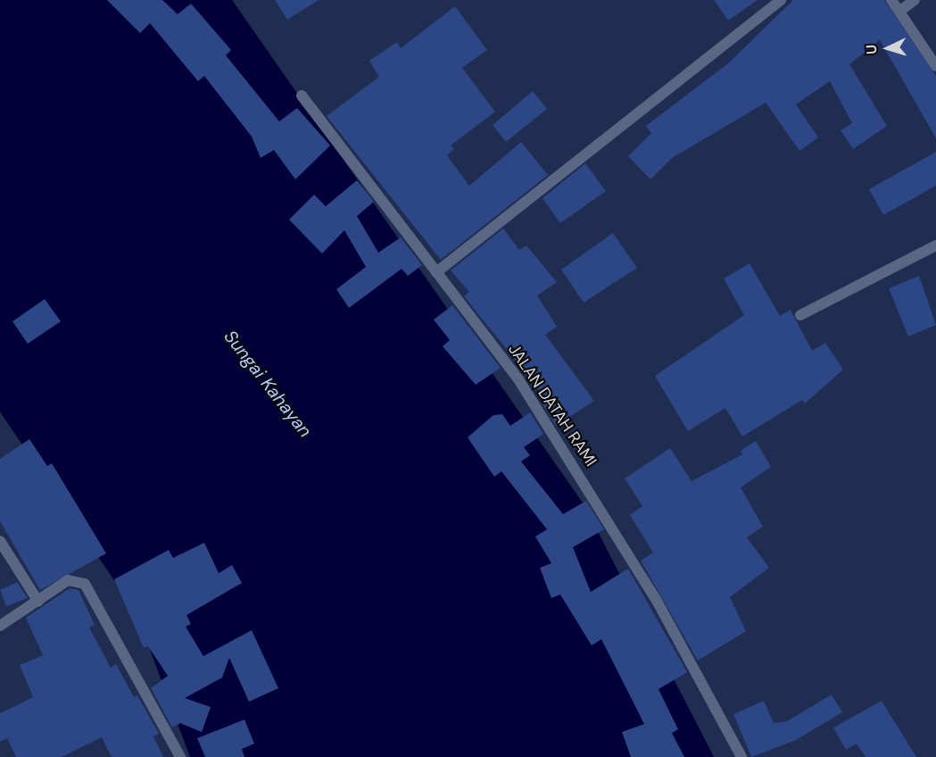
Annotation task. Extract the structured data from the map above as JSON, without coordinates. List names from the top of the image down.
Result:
{
  "streets": {
    "street": ["JALAN DATAH RAMI"]
  },
  "water": ["Sungai Kahayan"],
  "north": "left"
}
